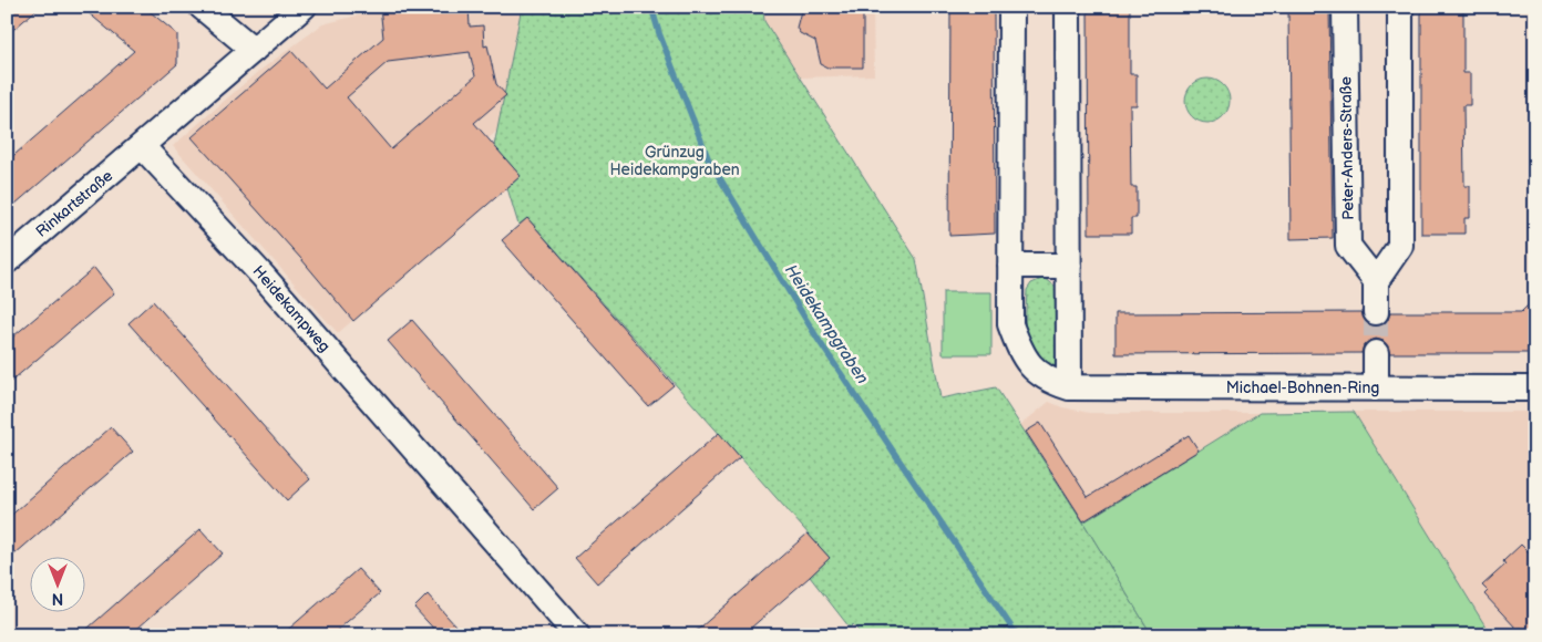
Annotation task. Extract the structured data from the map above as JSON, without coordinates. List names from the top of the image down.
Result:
{
  "streets": {
    "street": [
      "Peter-Anders-Straße",
      "Rinkartstraße",
      "Heidekampweg",
      "Michael-Bohnen-Ring"
    ]
  },
  "crossings": [
    ["Rinkartstraße", "Heidekampweg"]
  ],
  "water": ["Heidekampgraben"],
  "parks": ["Grünzug Heidekampgraben"],
  "north": "bottom"
}
